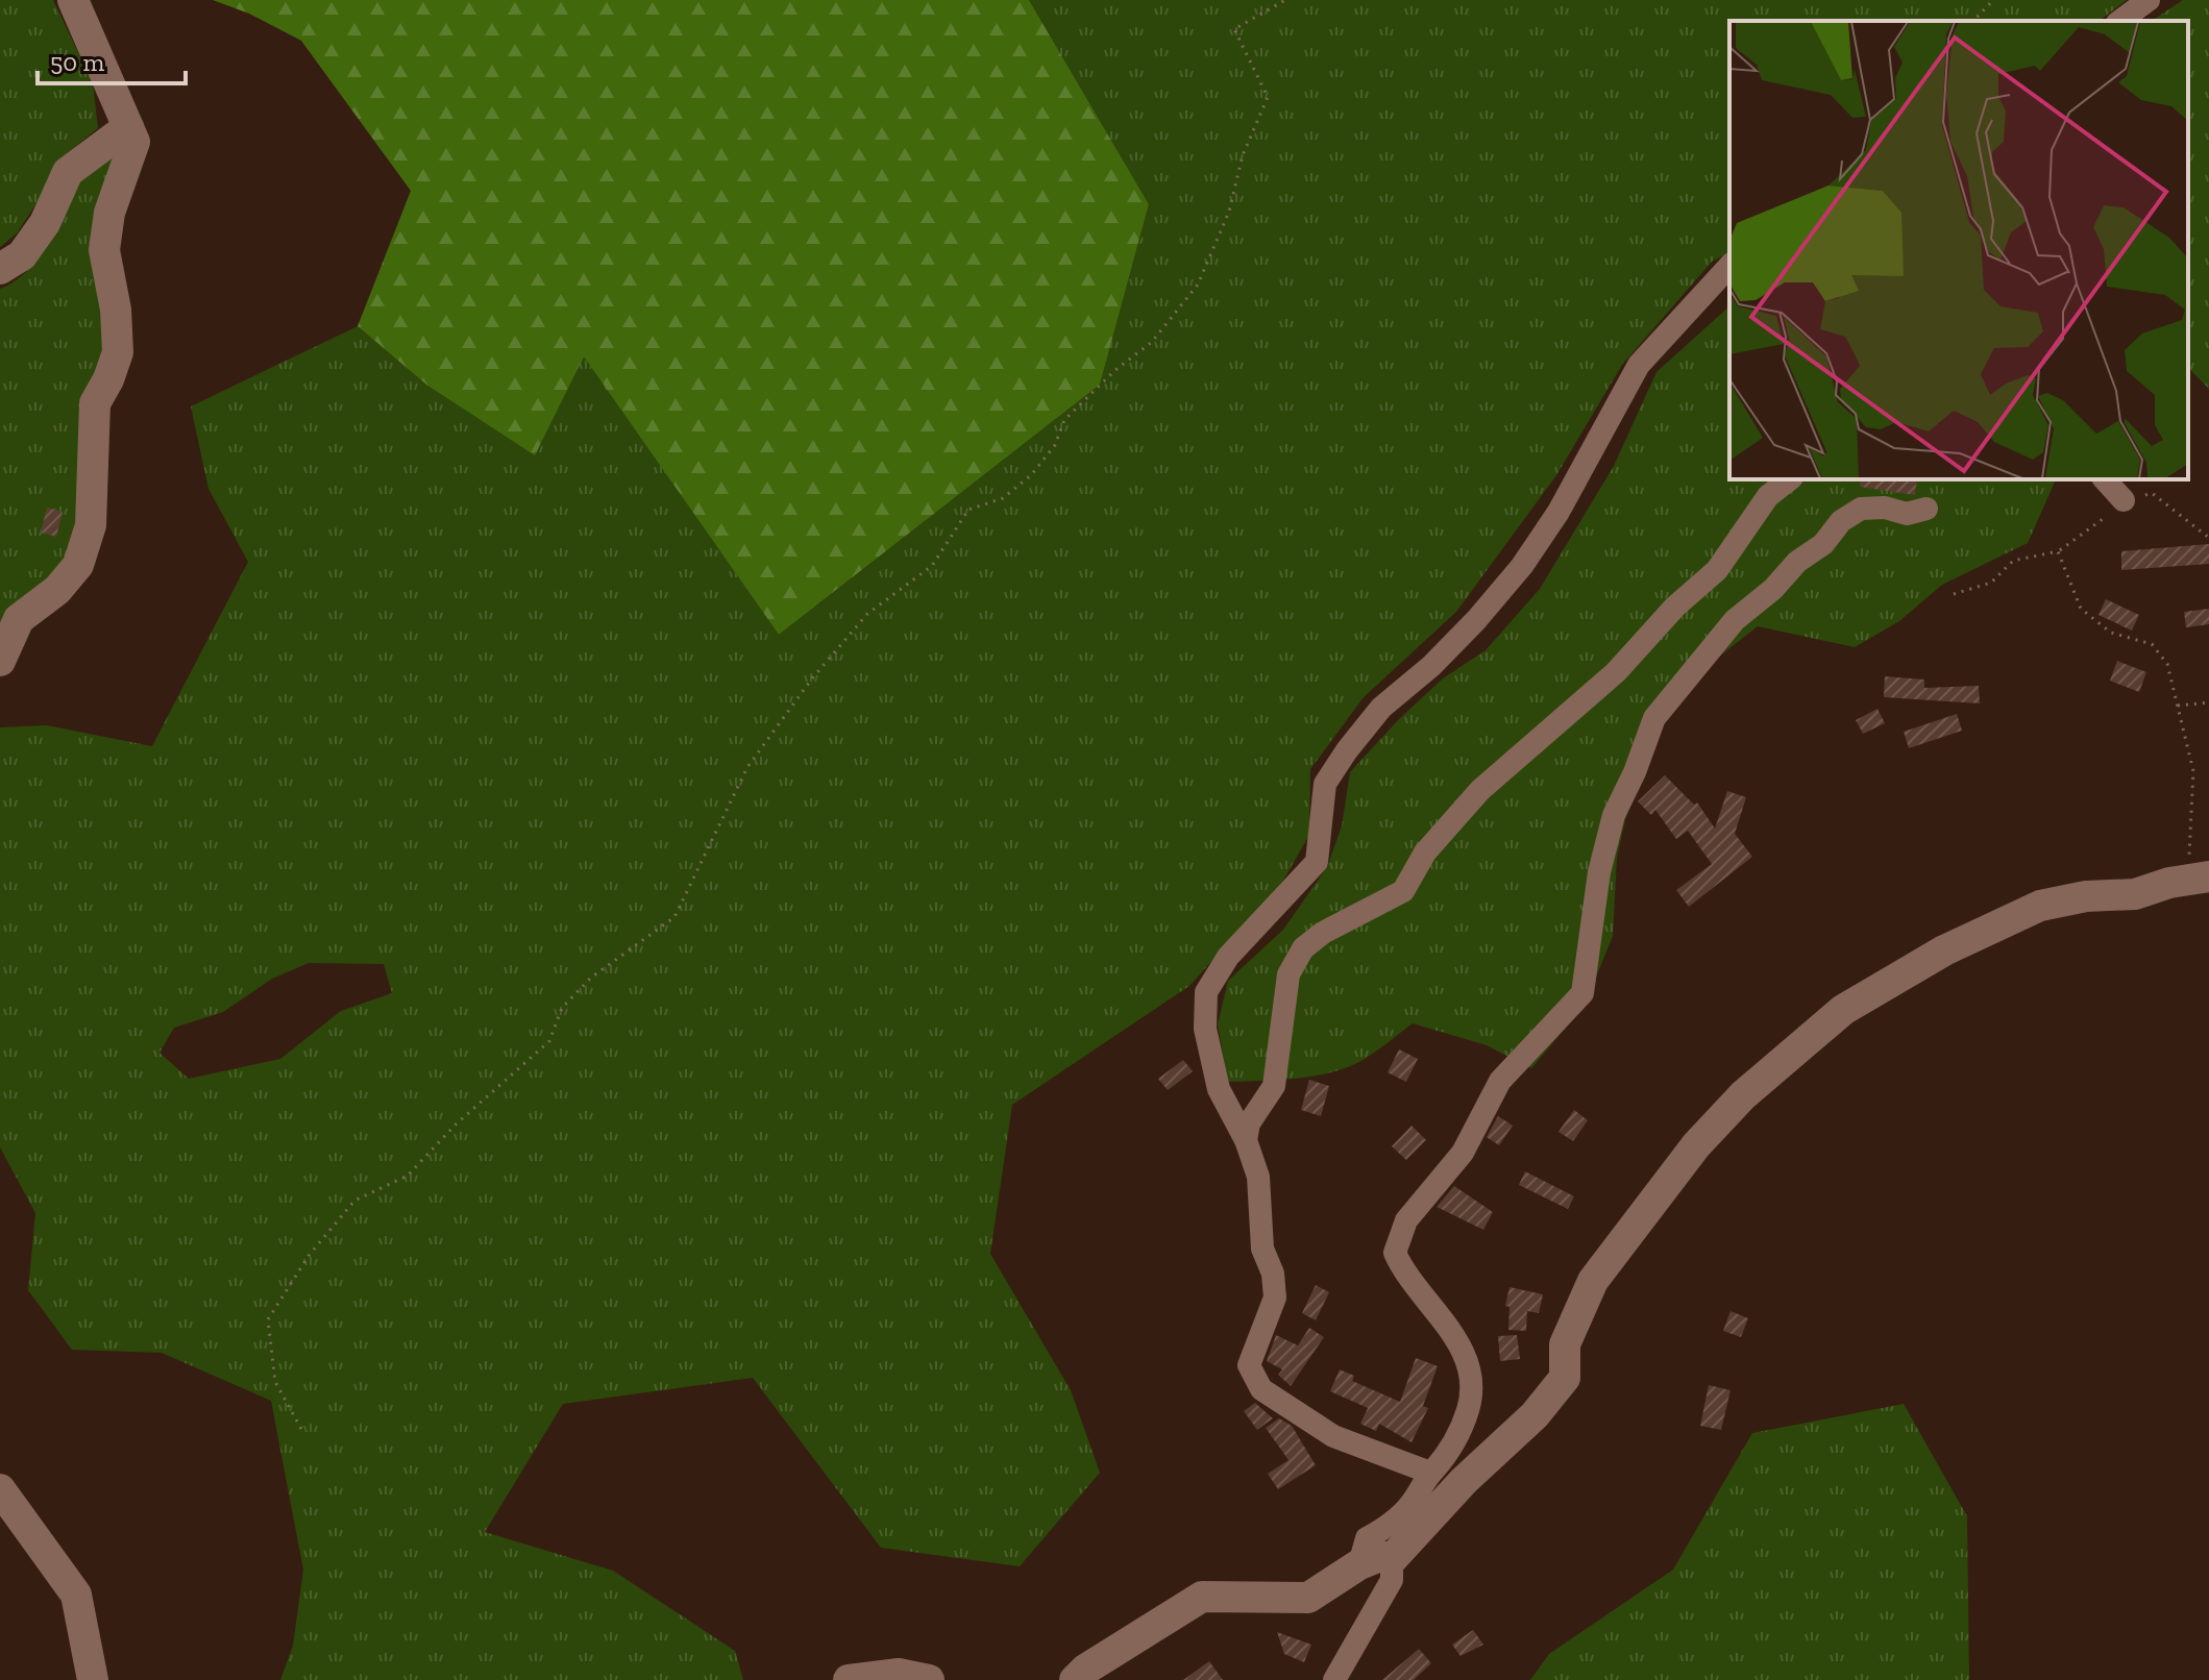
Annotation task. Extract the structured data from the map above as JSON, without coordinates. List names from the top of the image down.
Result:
{
  "scale_bar": "50 m"
}
